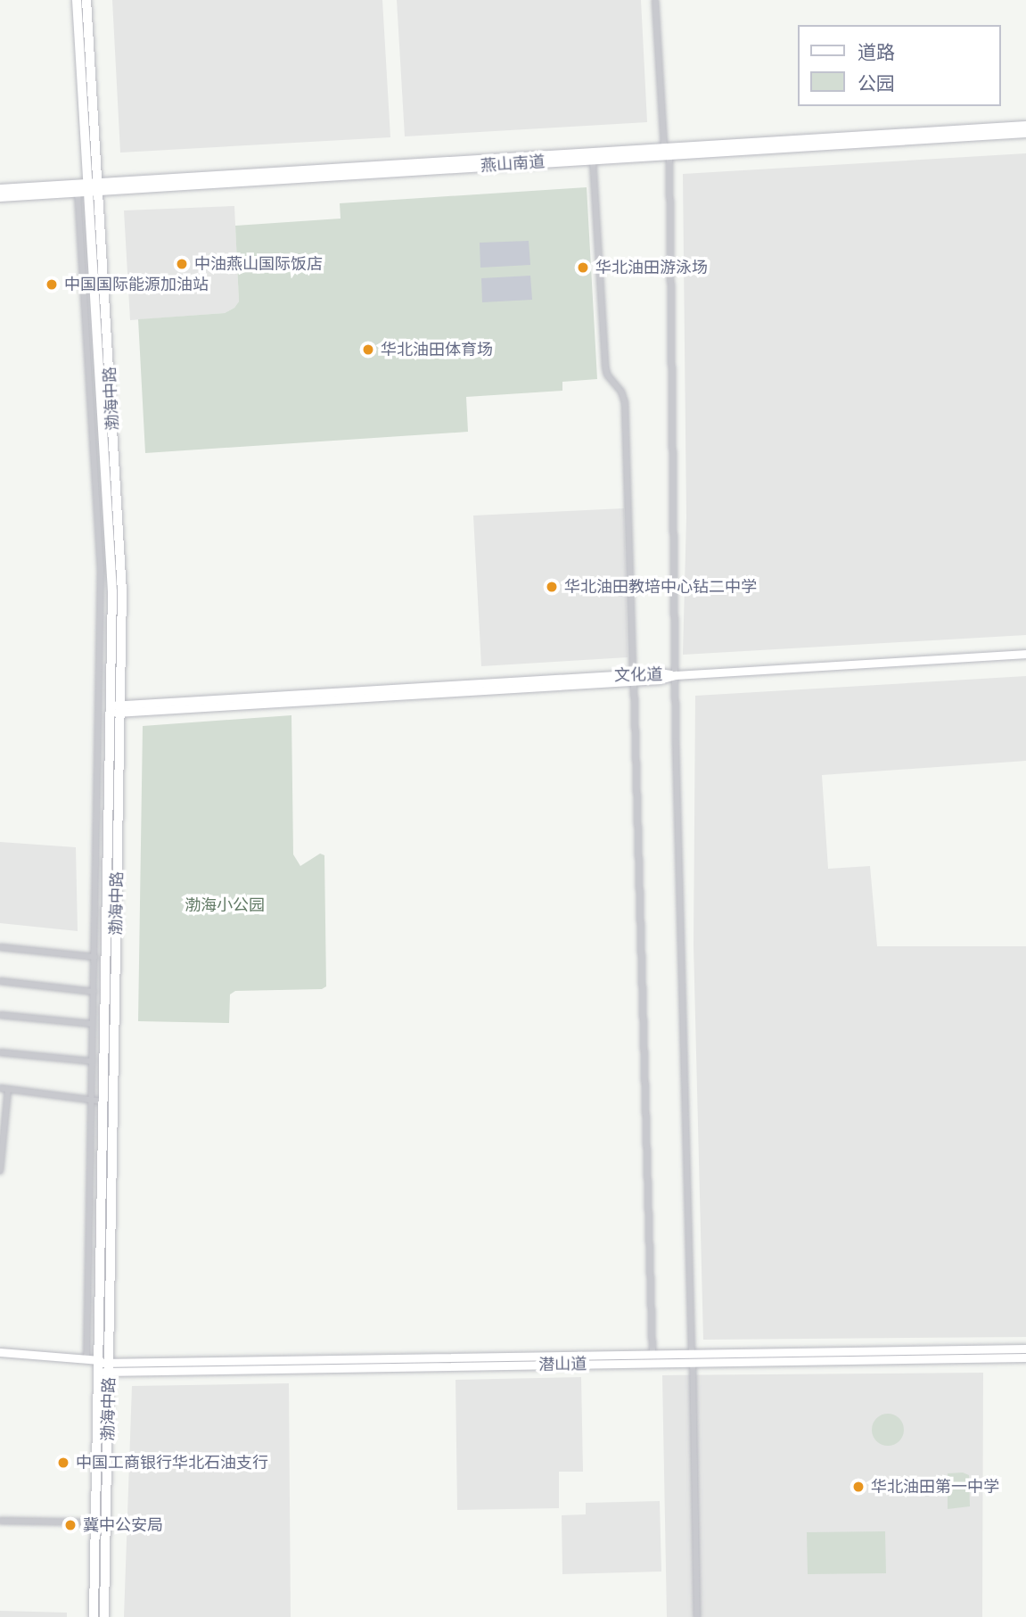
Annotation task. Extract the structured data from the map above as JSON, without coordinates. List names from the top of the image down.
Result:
{
  "streets": {
    "main road": [
      "燕山南道",
      "渤海中路",
      "文化道",
      "潜山道"
    ]
  },
  "crossings": [
    ["燕山南道", "渤海中路"],
    ["渤海中路", "文化道"],
    ["渤海中路", "潜山道"]
  ],
  "parks": ["渤海小公园"],
  "places": [
    "中油燕山国际饭店",
    "华北油田游泳场",
    "中国国际能源加油站",
    "华北油田体育场",
    "华北油田教培中心钻二中学",
    "中国工商银行华北石油支行",
    "华北油田第一中学",
    "冀中公安局"
  ],
  "legend": ["道路", "公园"]
}
